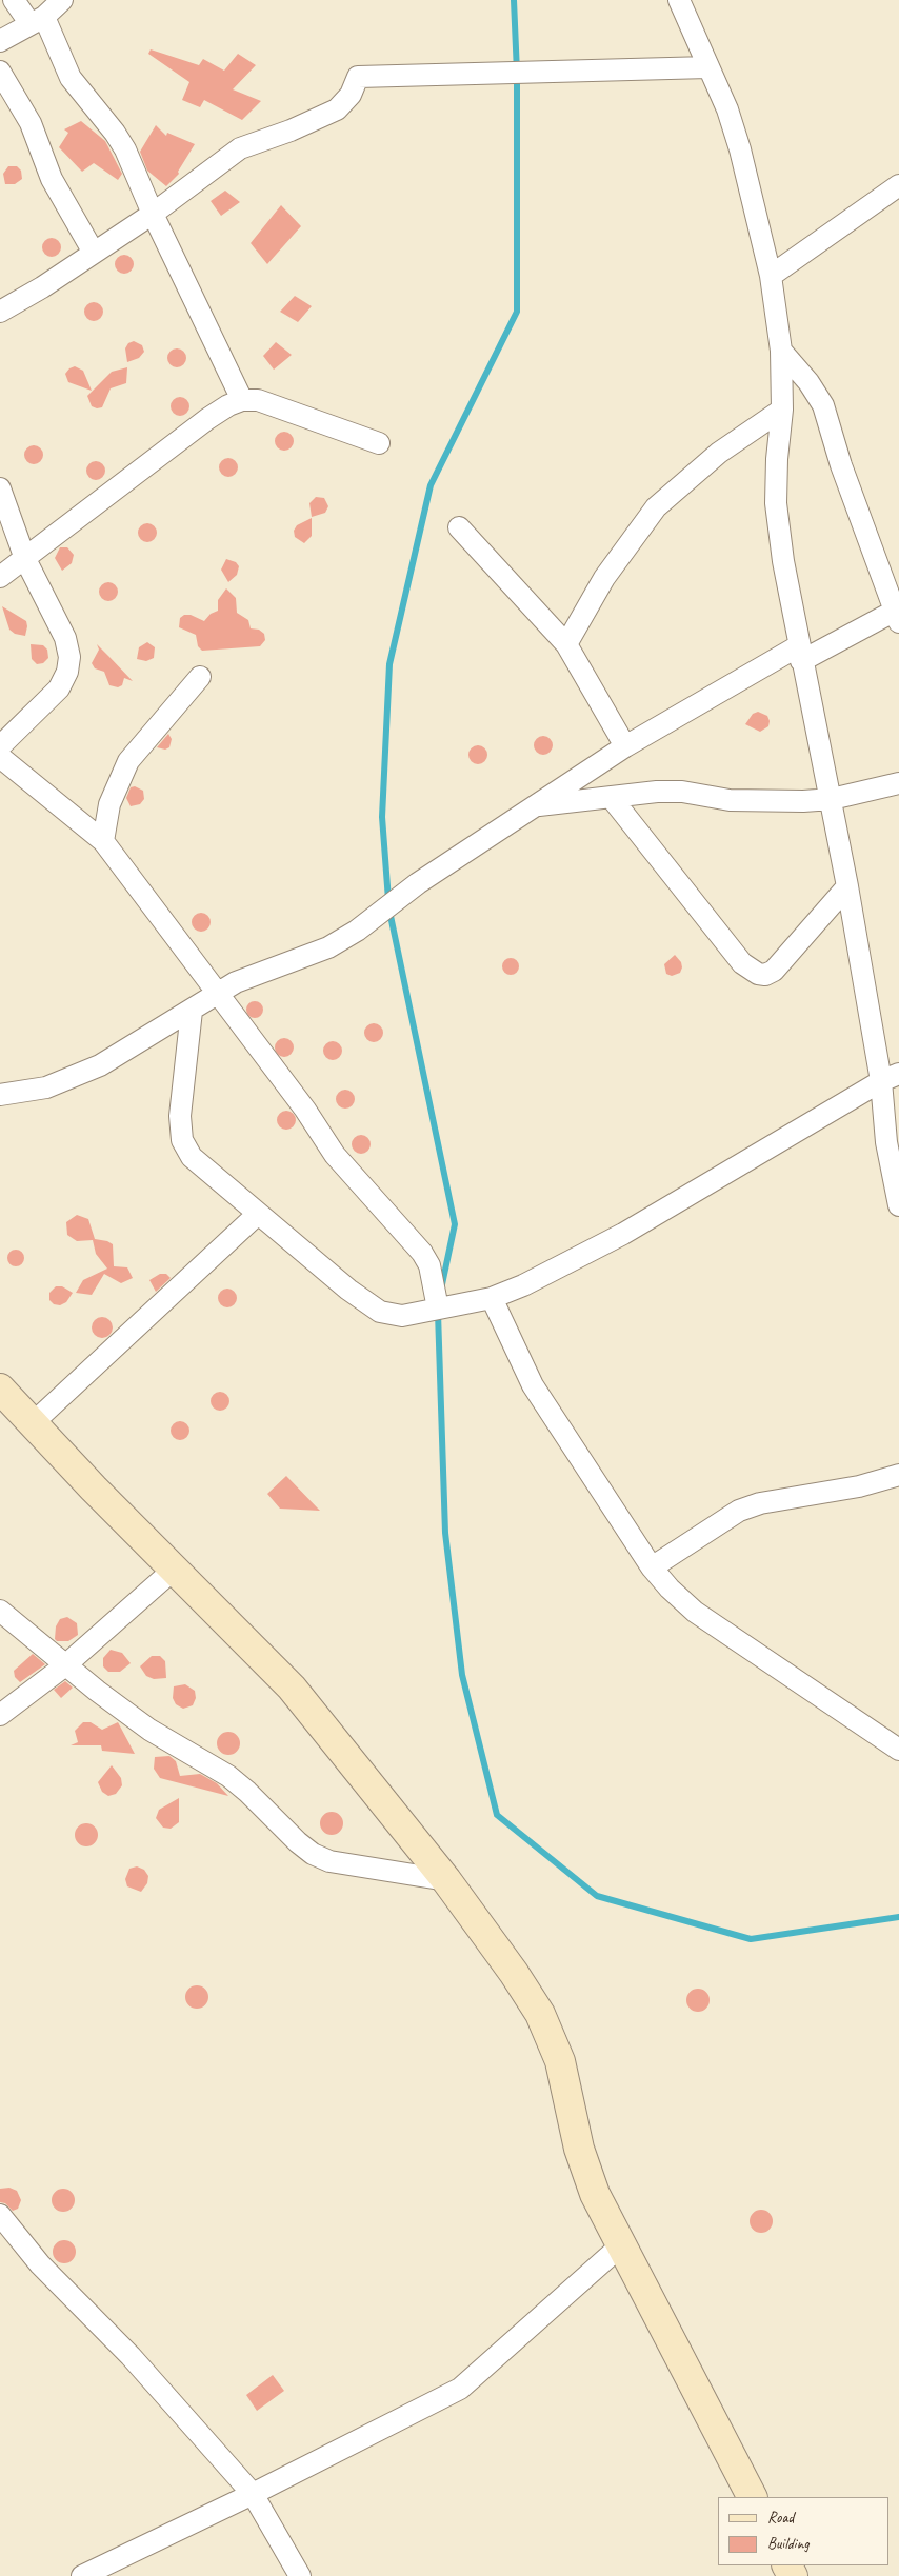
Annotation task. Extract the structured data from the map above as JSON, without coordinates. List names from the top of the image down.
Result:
{
  "legend": ["Road", "Building"]
}
